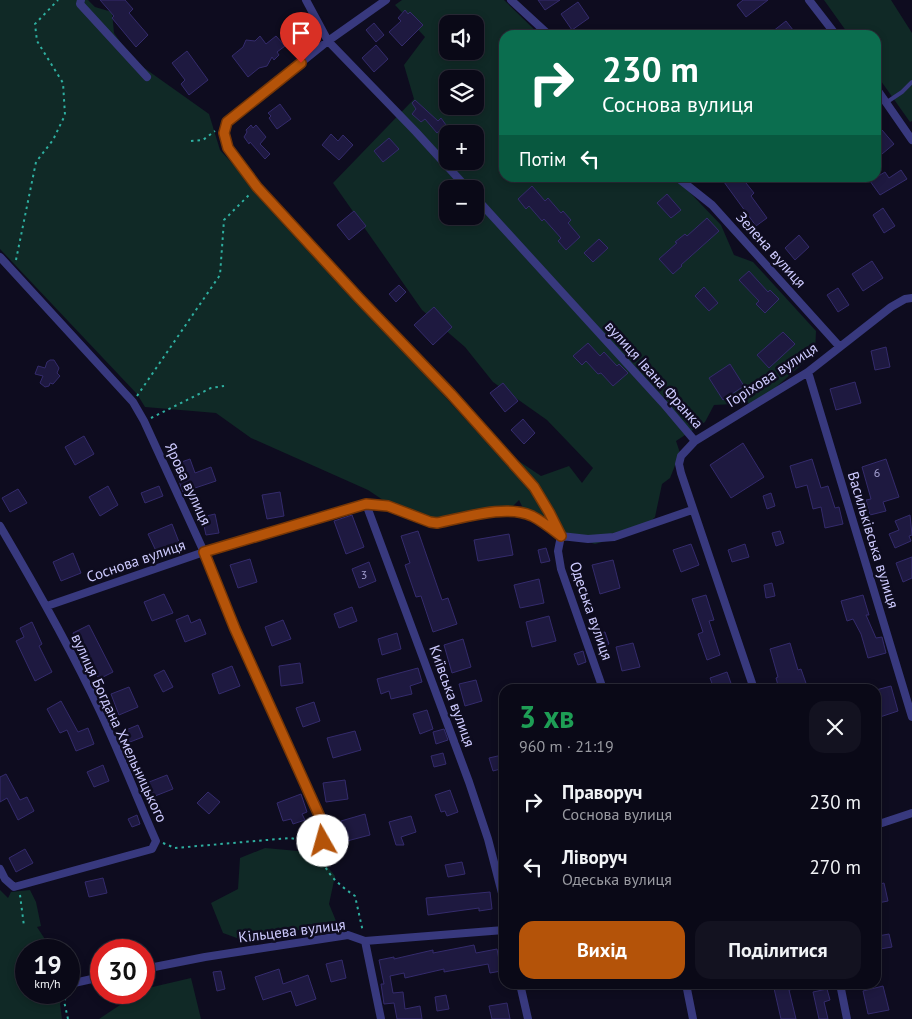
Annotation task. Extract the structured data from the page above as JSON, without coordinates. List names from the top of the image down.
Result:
{
  "streets": {
    "street": [
      "Зелена вулиця",
      "вулиця Івана Франка",
      "Горіхова вулиця",
      "Ярова вулиця",
      "Васильківська вулиця",
      "Соснова вулиця",
      "Одеська вулиця",
      "Київська вулиця",
      "вулиця Богдана Хмельницького",
      "Кільцева вулиця"
    ]
  },
  "crossings": [
    ["Зелена вулиця", "Горіхова вулиця"],
    ["вулиця Івана Франка", "Горіхова вулиця"],
    ["вулиця Івана Франка", "Соснова вулиця"],
    ["Горіхова вулиця", "Васильківська вулиця"],
    ["Ярова вулиця", "Соснова вулиця"],
    ["Соснова вулиця", "Одеська вулиця"],
    ["Соснова вулиця", "Київська вулиця"],
    ["Соснова вулиця", "вулиця Богдана Хмельницького"]
  ],
  "house_numbers": ["6", "3"],
  "page": {
    "map_buttons": ["+", "−"],
    "turn": ["230 m", "Соснова вулиця"],
    "then": "Потім",
    "heading": ["3 хв", "960 m · 21:19"],
    "list": [
      {
        "name": "Праворуч",
        "note": "Соснова вулиця",
        "value": "230 m"
      },
      {
        "name": "Ліворуч",
        "note": "Одеська вулиця",
        "value": "270 m"
      }
    ],
    "buttons": ["Вихід", "Поділитися"],
    "speed": "19 km/h",
    "limit": "30"
  }
}
